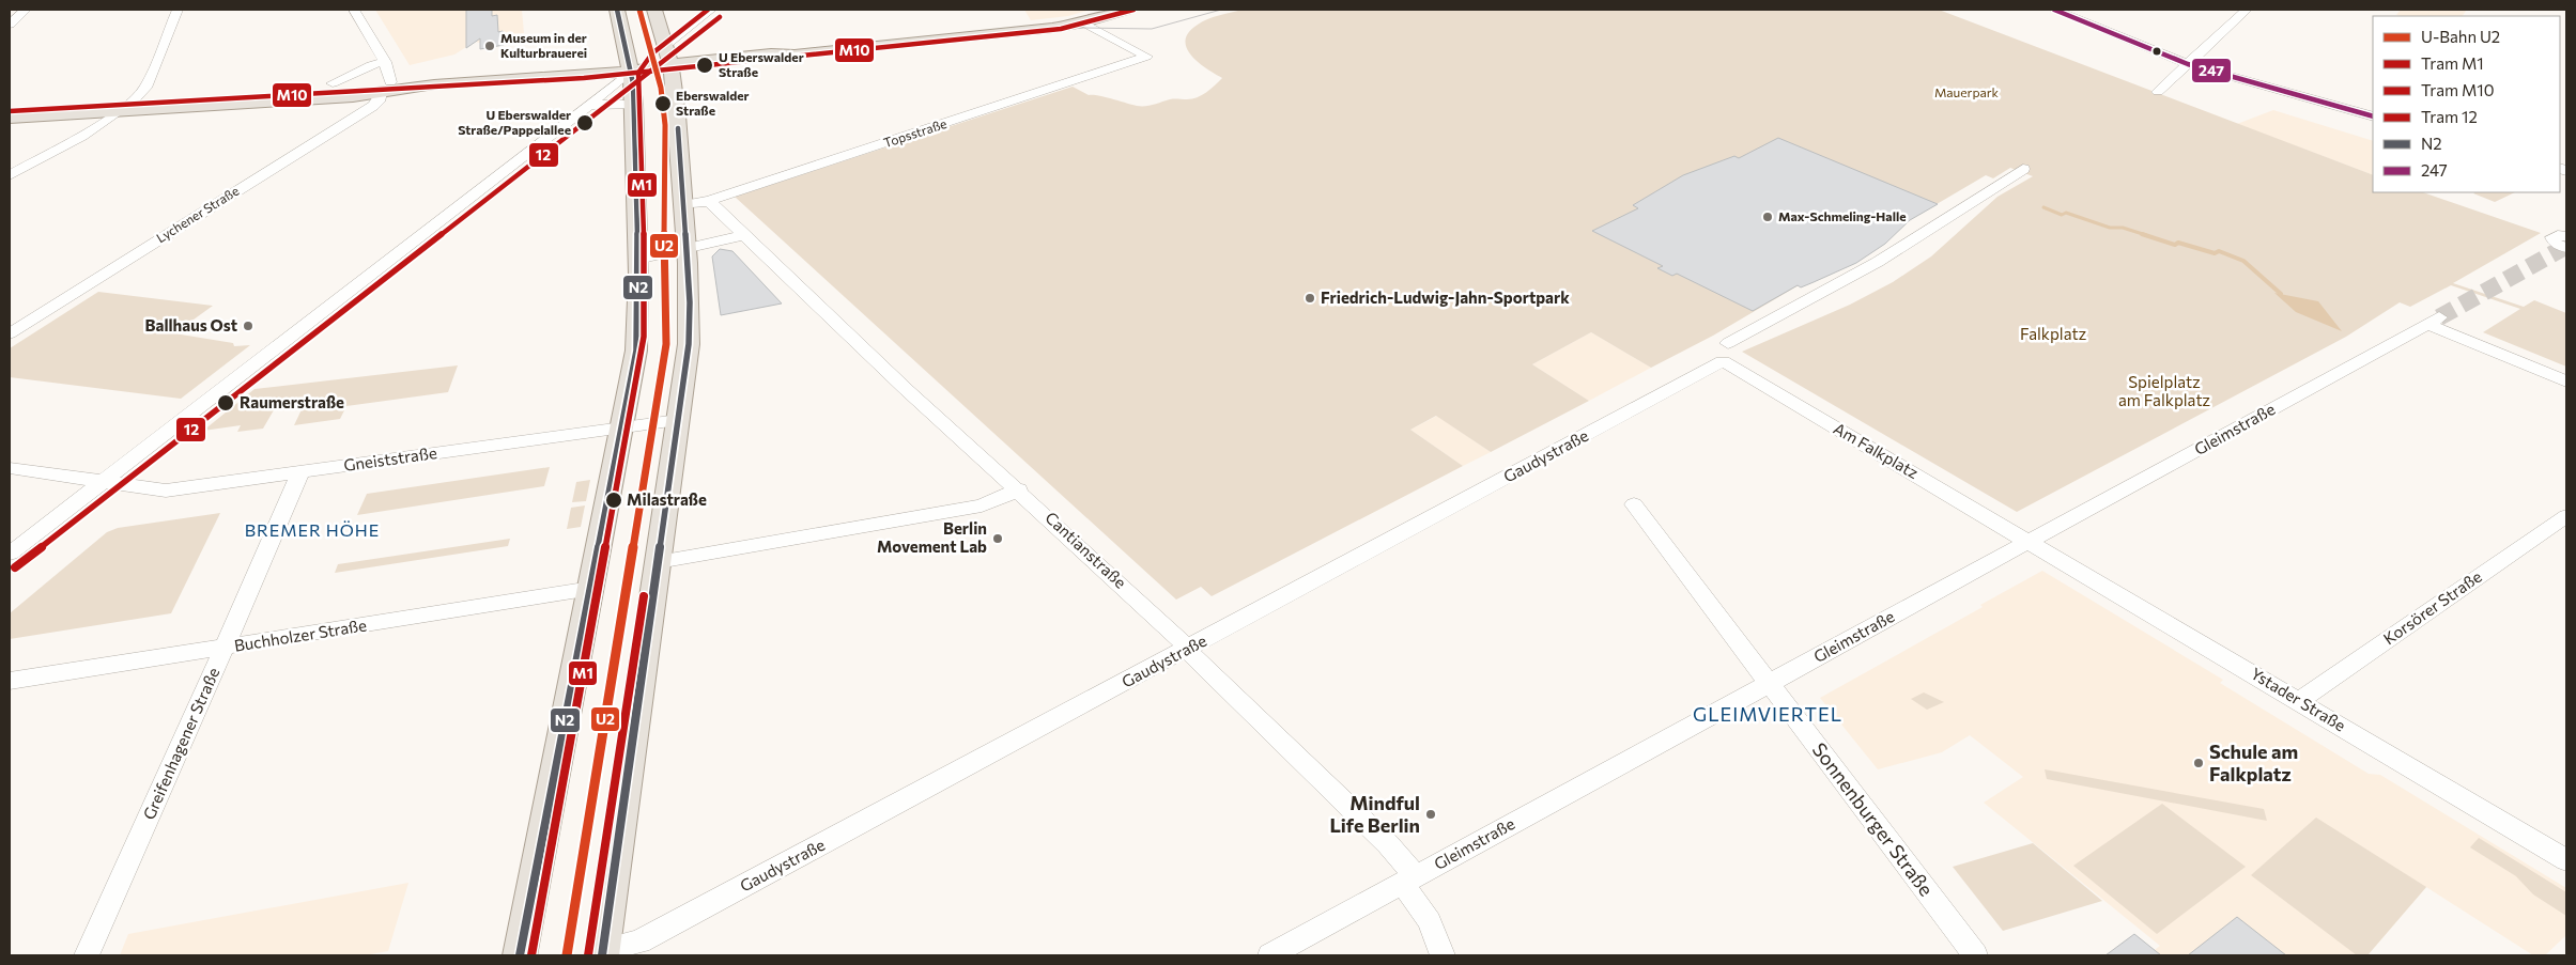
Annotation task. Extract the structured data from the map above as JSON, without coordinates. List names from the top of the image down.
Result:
{
  "streets": {
    "street": [
      "Topsstraße",
      "Lychener Straße",
      "Gleimstraße",
      "Am Falkplatz",
      "Gaudystraße",
      "Gneiststraße",
      "Cantianstraße",
      "Korsörer Straße",
      "Buchholzer Straße",
      "Ystader Straße",
      "Greifenhagener Straße",
      "Sonnenburger Straße"
    ]
  },
  "crossings": [
    ["Topsstraße", "Cantianstraße"],
    ["Gleimstraße", "Am Falkplatz"],
    ["Gleimstraße", "Cantianstraße"],
    ["Gleimstraße", "Ystader Straße"],
    ["Gleimstraße", "Sonnenburger Straße"],
    ["Am Falkplatz", "Gaudystraße"],
    ["Am Falkplatz", "Ystader Straße"],
    ["Gaudystraße", "Cantianstraße"],
    ["Gneiststraße", "Greifenhagener Straße"],
    ["Korsörer Straße", "Ystader Straße"],
    ["Buchholzer Straße", "Greifenhagener Straße"]
  ],
  "districts": ["BREMER HÖHE", "GLEIMVIERTEL"],
  "parks": ["Mauerpark", "Falkplatz", "Spielplatz am Falkplatz"],
  "places": [
    "Museum in der Kulturbrauerei",
    "U Eberswalder Straße",
    "Eberswalder Straße",
    "U Eberswalder Straße/Pappelallee",
    "Max-Schmeling-Halle",
    "Friedrich-Ludwig-Jahn-Sportpark",
    "Ballhaus Ost",
    "Raumerstraße",
    "Milastraße",
    "Berlin Movement Lab",
    "Schule am Falkplatz",
    "Mindful Life Berlin"
  ],
  "lines": [
    "metro line U2",
    "tram line M1",
    "tram line M10",
    "transit line N2",
    "transit line 247",
    "tram line 12"
  ],
  "legend": [
    "U-Bahn U2",
    "Tram M1",
    "Tram M10",
    "Tram 12",
    "N2",
    "247"
  ]
}
